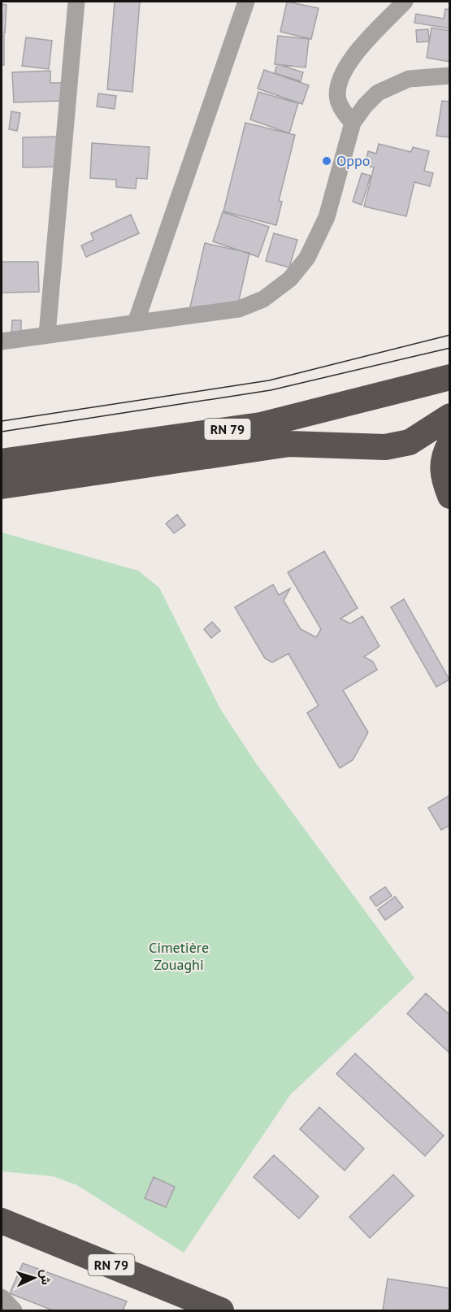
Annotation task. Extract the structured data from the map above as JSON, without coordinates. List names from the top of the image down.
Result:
{
  "streets": {
    "highway": ["RN 79"]
  },
  "parks": ["Cimetière Zouaghi"],
  "places": ["Oppo"],
  "north": "right"
}
